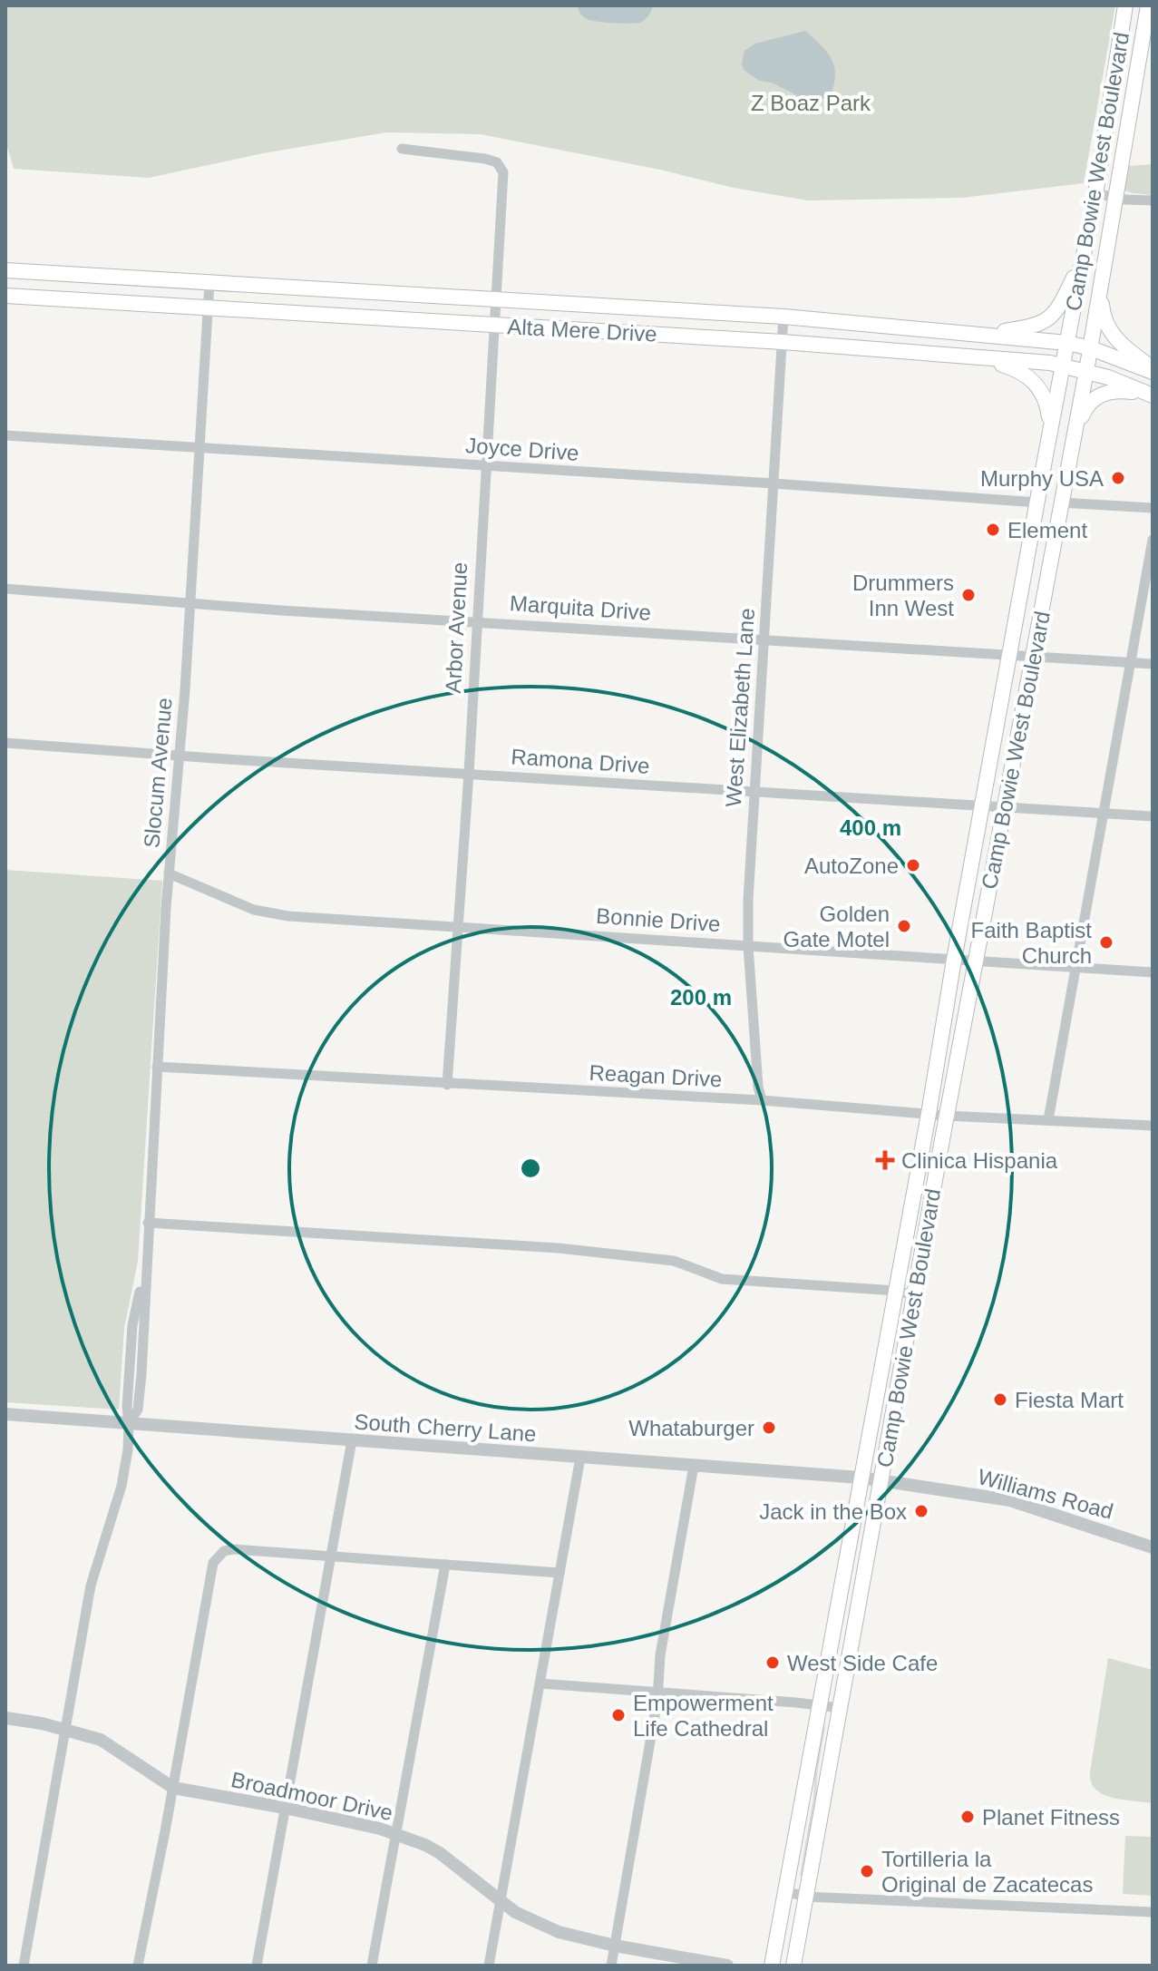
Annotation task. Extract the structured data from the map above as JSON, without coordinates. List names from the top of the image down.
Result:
{
  "streets": {
    "main road": ["Camp Bowie West Boulevard", "Alta Mere Drive"],
    "street": [
      "Joyce Drive",
      "Marquita Drive",
      "Arbor Avenue",
      "West Elizabeth Lane",
      "Ramona Drive",
      "Slocum Avenue",
      "Bonnie Drive",
      "Reagan Drive",
      "South Cherry Lane",
      "Williams Road",
      "Broadmoor Drive"
    ]
  },
  "crossings": [
    ["Camp Bowie West Boulevard", "Alta Mere Drive"],
    ["Camp Bowie West Boulevard", "Joyce Drive"],
    ["Camp Bowie West Boulevard", "Marquita Drive"],
    ["Camp Bowie West Boulevard", "Ramona Drive"],
    ["Camp Bowie West Boulevard", "Bonnie Drive"],
    ["Camp Bowie West Boulevard", "Reagan Drive"],
    ["Camp Bowie West Boulevard", "South Cherry Lane"],
    ["Camp Bowie West Boulevard", "Williams Road"],
    ["Alta Mere Drive", "Arbor Avenue"],
    ["Alta Mere Drive", "West Elizabeth Lane"],
    ["Alta Mere Drive", "Slocum Avenue"],
    ["Joyce Drive", "Arbor Avenue"],
    ["Joyce Drive", "West Elizabeth Lane"],
    ["Joyce Drive", "Slocum Avenue"],
    ["Marquita Drive", "Arbor Avenue"],
    ["Marquita Drive", "West Elizabeth Lane"],
    ["Marquita Drive", "Slocum Avenue"],
    ["Arbor Avenue", "Ramona Drive"],
    ["Arbor Avenue", "Bonnie Drive"],
    ["Arbor Avenue", "Reagan Drive"],
    ["West Elizabeth Lane", "Ramona Drive"],
    ["West Elizabeth Lane", "Bonnie Drive"],
    ["West Elizabeth Lane", "Reagan Drive"],
    ["Ramona Drive", "Slocum Avenue"],
    ["Slocum Avenue", "Bonnie Drive"],
    ["Slocum Avenue", "Reagan Drive"],
    ["Slocum Avenue", "South Cherry Lane"],
    ["Slocum Avenue", "Broadmoor Drive"],
    ["South Cherry Lane", "Williams Road"]
  ],
  "parks": ["Z Boaz Park"],
  "places": {
    "other": [
      "Murphy USA",
      "Element",
      "Drummers Inn West",
      "AutoZone",
      "Golden Gate Motel",
      "Faith Baptist Church",
      "Fiesta Mart",
      "Whataburger",
      "Jack in the Box",
      "West Side Cafe",
      "Empowerment Life Cathedral",
      "Planet Fitness",
      "Tortilleria la Original de Zacatecas"
    ],
    "health": ["Clinica Hispania"]
  },
  "rings": ["400 m", "200 m"]
}
